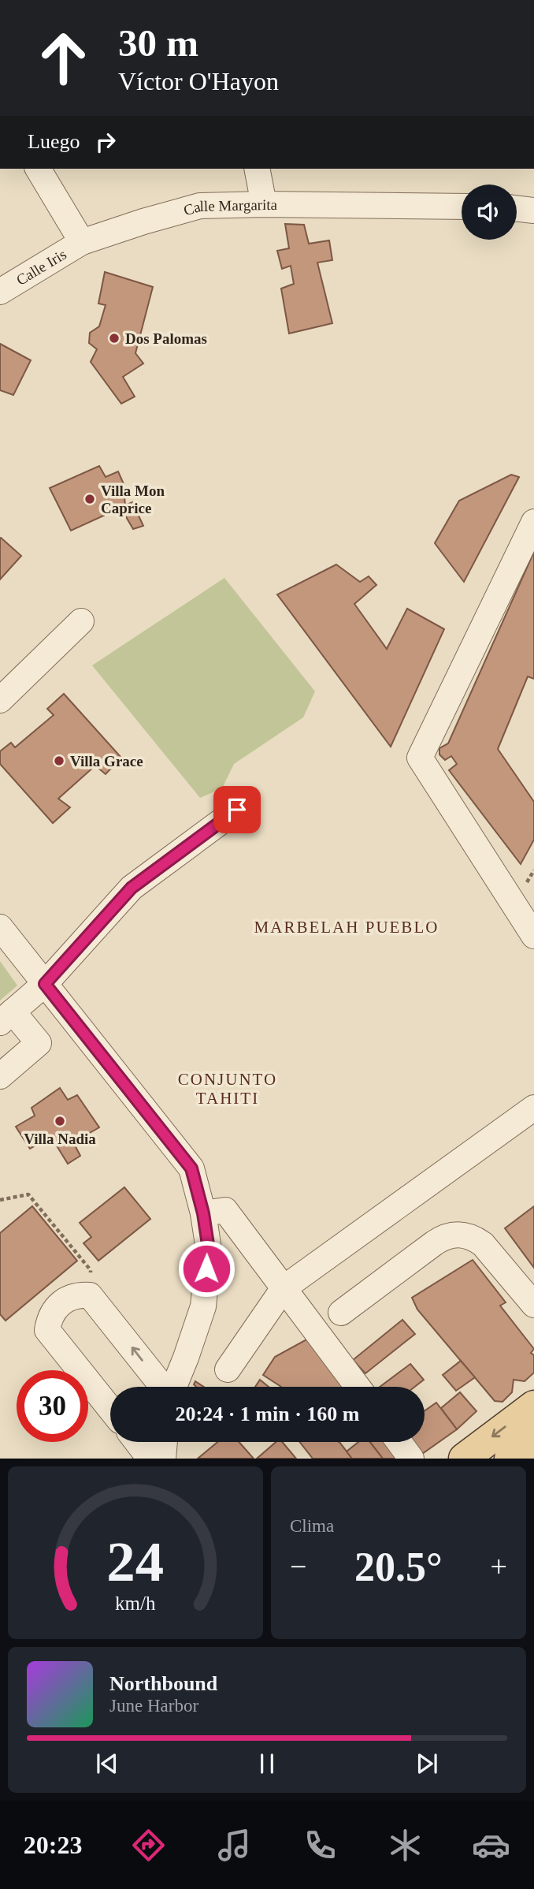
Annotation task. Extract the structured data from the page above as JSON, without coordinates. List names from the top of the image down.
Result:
{
  "streets": {
    "street": ["Calle Margarita", "Calle Iris"]
  },
  "crossings": [
    ["Calle Margarita", "Calle Iris"]
  ],
  "districts": ["MARBELAH PUEBLO", "CONJUNTO TAHITI"],
  "places": [
    "Dos Palomas",
    "Villa Mon Caprice",
    "Villa Grace",
    "Villa Nadia"
  ],
  "page": {
    "turn": ["30 m", "Víctor O'Hayon"],
    "then": "Luego",
    "limit": "30",
    "trip": "20:24 · 1 min · 160 m",
    "tile": "Clima",
    "heat": ["−", "20.5°", "+"],
    "song": ["Northbound", "June Harbor"],
    "tabs": "20:23",
    "gauge": ["24", "km/h"]
  }
}
